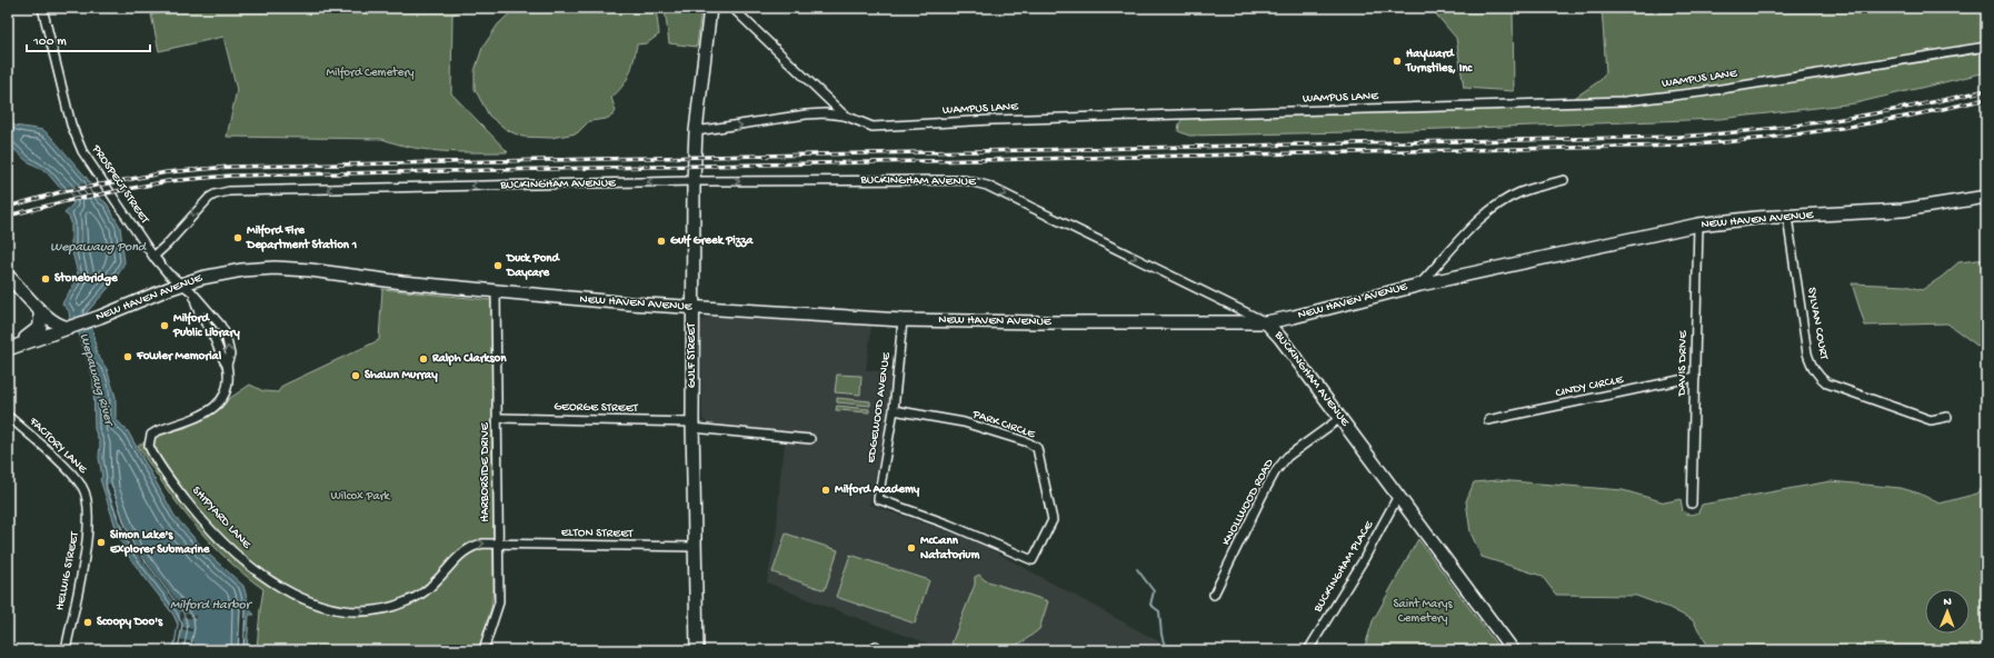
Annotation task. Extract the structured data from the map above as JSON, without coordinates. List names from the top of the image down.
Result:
{
  "streets": {
    "main road": ["BUCKINGHAM AVENUE", "NEW HAVEN AVENUE", "GULF STREET"],
    "street": [
      "WAMPUS LANE",
      "PROSPECT STREET",
      "SYLVAN COURT",
      "DAVIS DRIVE",
      "CINDY CIRCLE",
      "GEORGE STREET",
      "EDGEWOOD AVENUE",
      "PARK CIRCLE",
      "FACTORY LANE",
      "HARBORSIDE DRIVE",
      "KNOLLWOOD ROAD",
      "SHIPYARD LANE",
      "ELTON STREET",
      "BUCKINGHAM PLACE",
      "HELWIG STREET"
    ]
  },
  "crossings": [
    ["WAMPUS LANE", "GULF STREET"],
    ["BUCKINGHAM AVENUE", "PROSPECT STREET"],
    ["BUCKINGHAM AVENUE", "NEW HAVEN AVENUE"],
    ["BUCKINGHAM AVENUE", "GULF STREET"],
    ["BUCKINGHAM AVENUE", "KNOLLWOOD ROAD"],
    ["BUCKINGHAM AVENUE", "BUCKINGHAM PLACE"],
    ["PROSPECT STREET", "NEW HAVEN AVENUE"],
    ["PROSPECT STREET", "SHIPYARD LANE"],
    ["NEW HAVEN AVENUE", "SYLVAN COURT"],
    ["NEW HAVEN AVENUE", "GULF STREET"],
    ["NEW HAVEN AVENUE", "DAVIS DRIVE"],
    ["NEW HAVEN AVENUE", "EDGEWOOD AVENUE"],
    ["NEW HAVEN AVENUE", "HARBORSIDE DRIVE"],
    ["NEW HAVEN AVENUE", "SHIPYARD LANE"],
    ["GULF STREET", "GEORGE STREET"],
    ["GULF STREET", "ELTON STREET"],
    ["DAVIS DRIVE", "CINDY CIRCLE"],
    ["GEORGE STREET", "HARBORSIDE DRIVE"],
    ["EDGEWOOD AVENUE", "PARK CIRCLE"],
    ["FACTORY LANE", "HELWIG STREET"],
    ["HARBORSIDE DRIVE", "SHIPYARD LANE"],
    ["HARBORSIDE DRIVE", "ELTON STREET"],
    ["SHIPYARD LANE", "ELTON STREET"]
  ],
  "water": ["Wepawaug Pond", "Wepawaug River", "Milford Harbor"],
  "parks": ["Milford Cemetery", "Wilcox Park", "Saint Marys Cemetery"],
  "places": [
    "Hayward Turnstiles, Inc",
    "Milford Fire Department Station 1",
    "Gulf Greek Pizza",
    "Duck Pond Daycare",
    "Stonebridge",
    "Milford Public Library",
    "Fowler Memorial",
    "Ralph Clarkson",
    "Shawn Murray",
    "Milford Academy",
    "Simon Lake's Explorer Submarine",
    "McCann Natatorium",
    "Scoopy Doo's"
  ],
  "scale_bar": "100 m",
  "north": "top"
}
